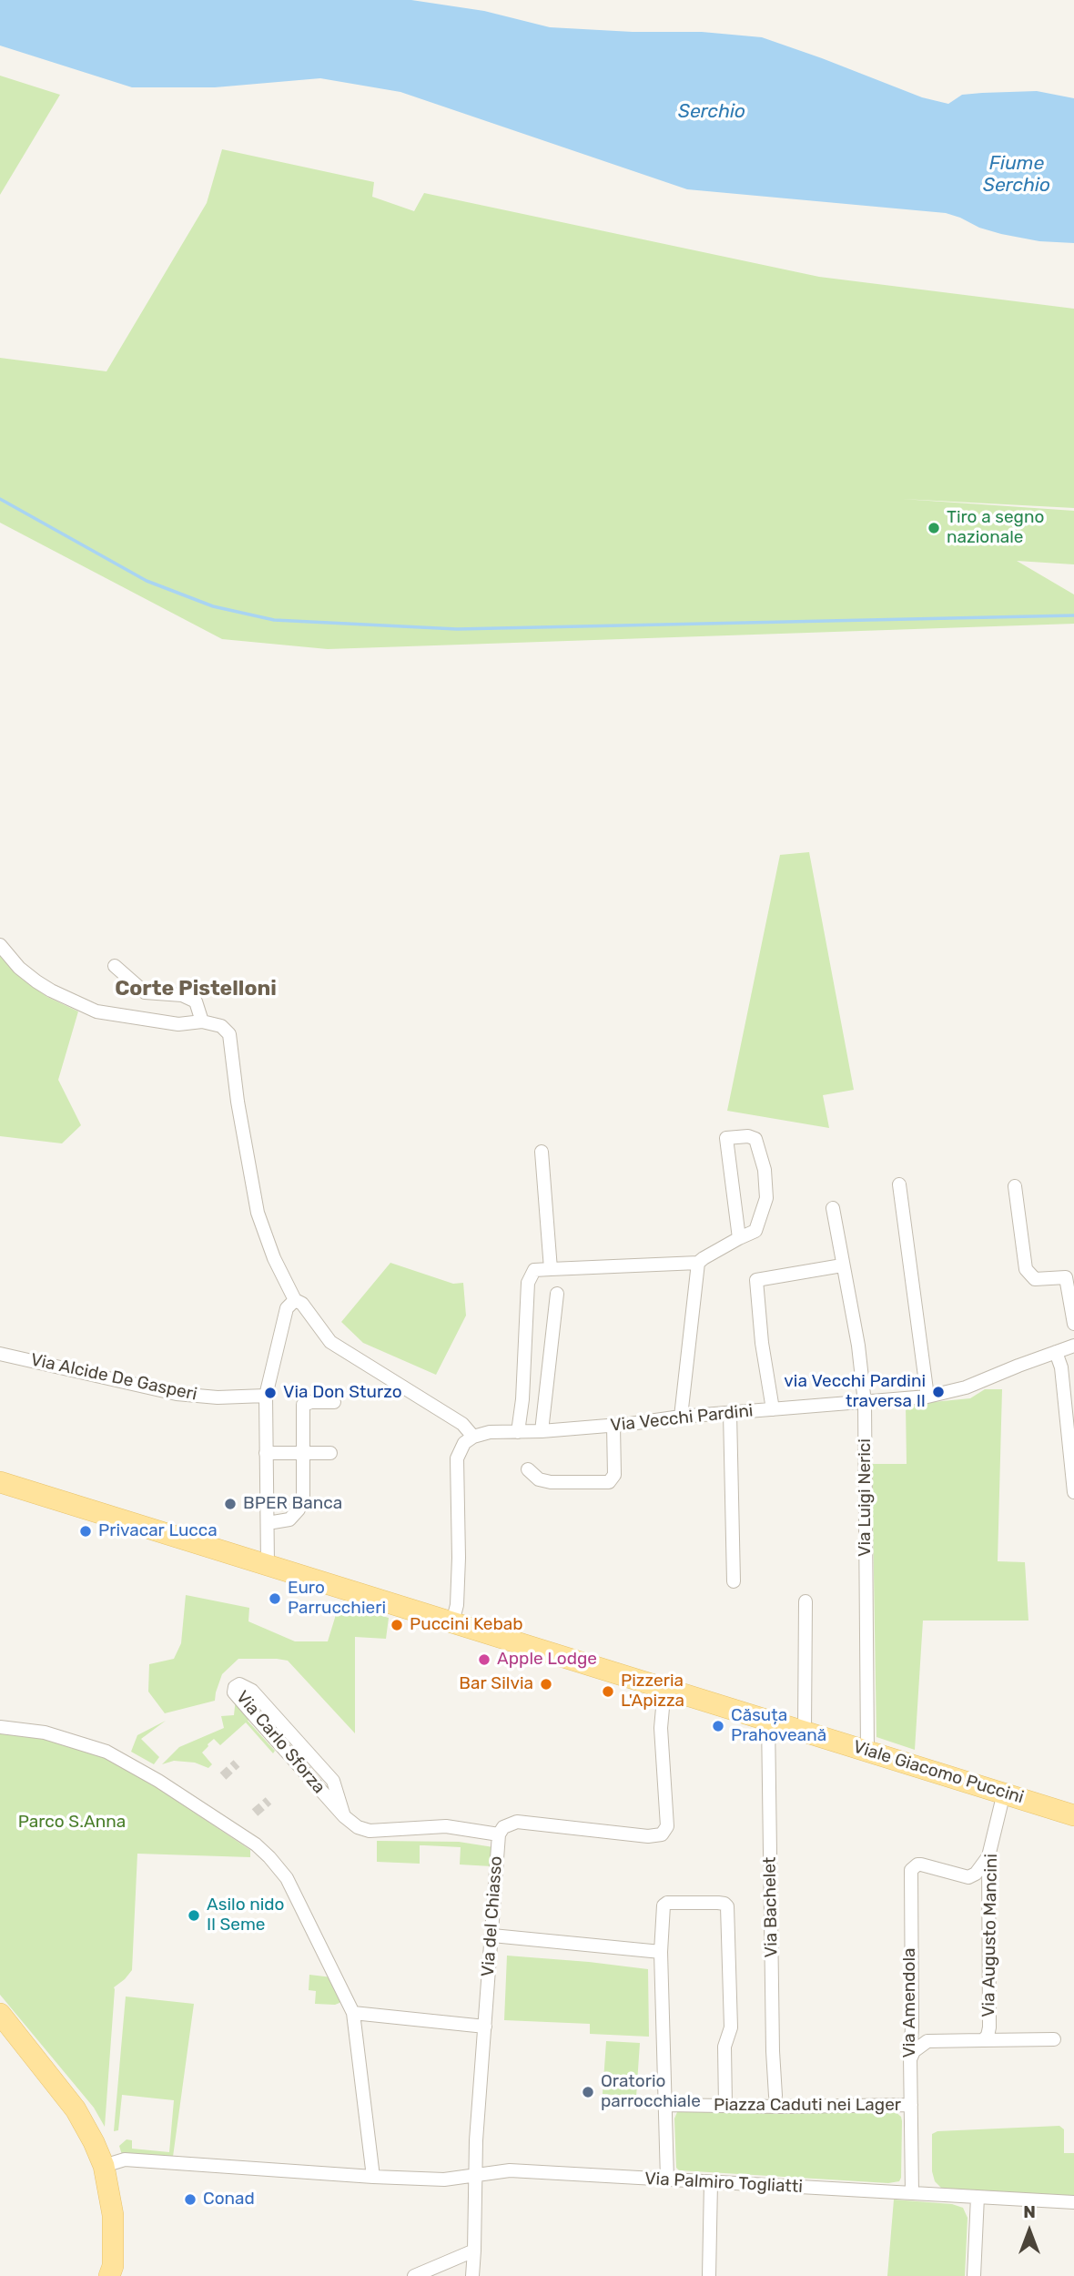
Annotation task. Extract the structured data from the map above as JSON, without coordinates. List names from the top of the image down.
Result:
{
  "streets": {
    "main road": ["Viale Giacomo Puccini"],
    "street": [
      "Via Alcide De Gasperi",
      "Via Vecchi Pardini",
      "Via Luigi Nerici",
      "Via Carlo Sforza",
      "Via Bachelet",
      "Via del Chiasso",
      "Via Augusto Mancini",
      "Via Amendola",
      "Piazza Caduti nei Lager",
      "Via Palmiro Togliatti"
    ]
  },
  "crossings": [
    ["Via Vecchi Pardini", "Via Luigi Nerici"],
    ["Via Luigi Nerici", "Viale Giacomo Puccini"],
    ["Via Carlo Sforza", "Via del Chiasso"],
    ["Viale Giacomo Puccini", "Via Bachelet"],
    ["Viale Giacomo Puccini", "Via del Chiasso"],
    ["Viale Giacomo Puccini", "Via Augusto Mancini"],
    ["Via del Chiasso", "Via Palmiro Togliatti"],
    ["Via Augusto Mancini", "Via Amendola"],
    ["Via Amendola", "Piazza Caduti nei Lager"],
    ["Via Amendola", "Via Palmiro Togliatti"]
  ],
  "districts": ["Corte Pistelloni"],
  "water": ["Serchio", "Fiume Serchio"],
  "parks": ["Parco S.Anna"],
  "places": [
    "Tiro a segno nazionale",
    "via Vecchi Pardini traversa II",
    "Via Don Sturzo",
    "BPER Banca",
    "Privacar Lucca",
    "Euro Parrucchieri",
    "Puccini Kebab",
    "Apple Lodge",
    "Bar Silvia",
    "Pizzeria L'Apizza",
    "Căsuța Prahoveană",
    "Asilo nido Il Seme",
    "Oratorio parrocchiale",
    "Conad"
  ],
  "north": "top"
}
